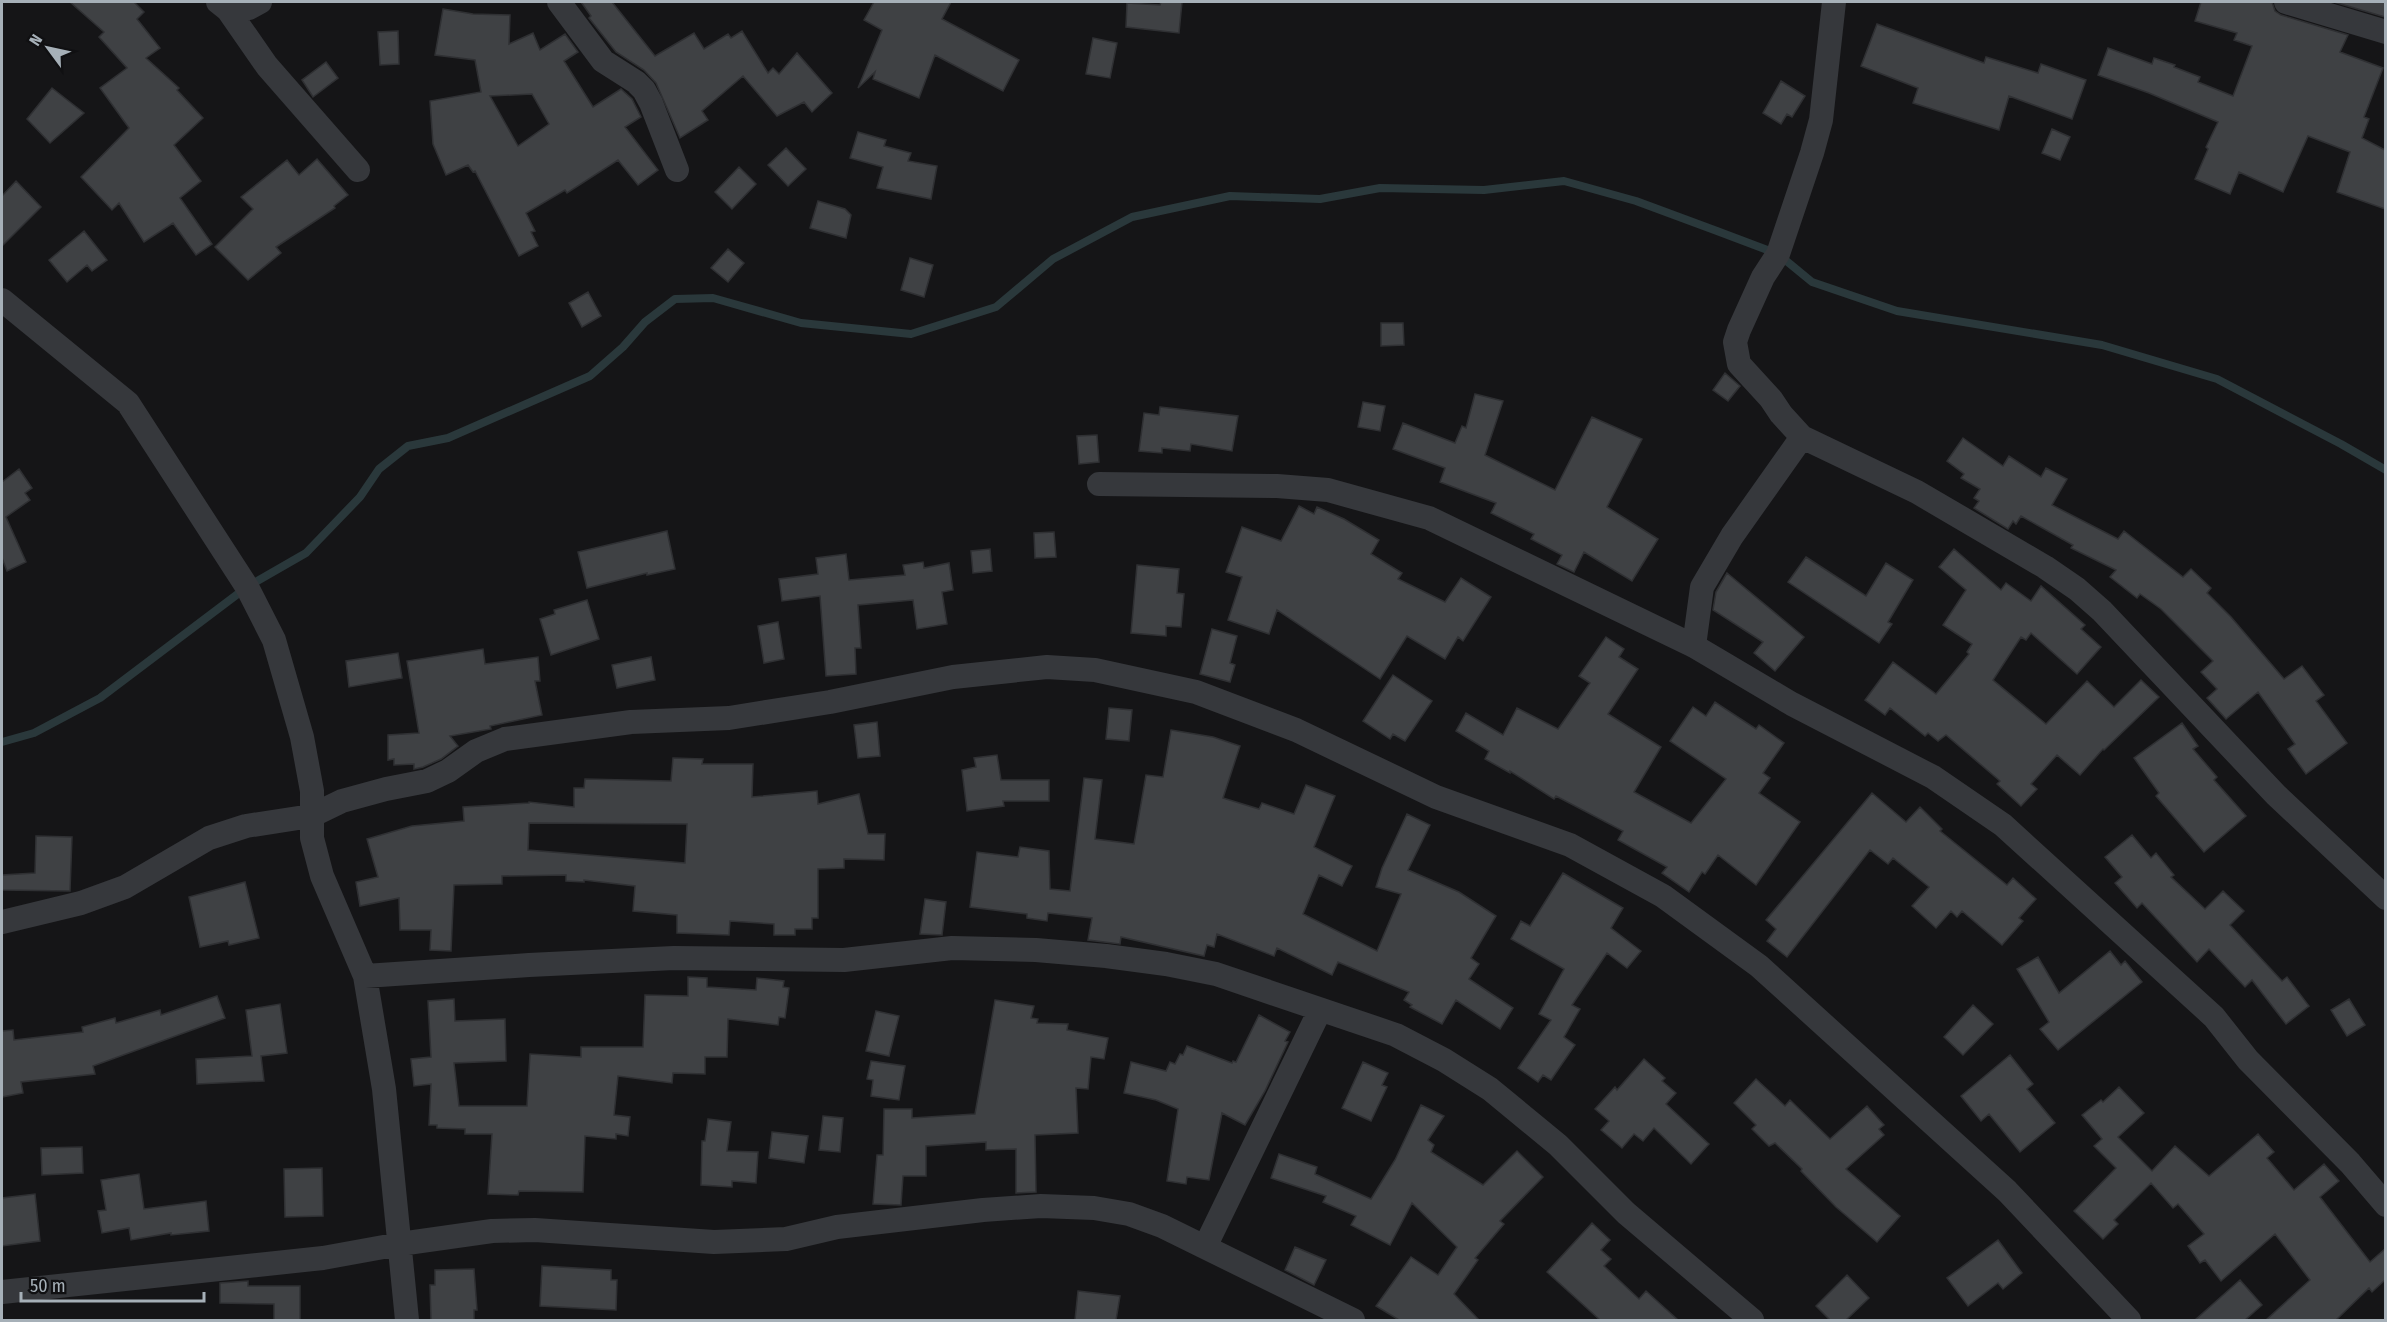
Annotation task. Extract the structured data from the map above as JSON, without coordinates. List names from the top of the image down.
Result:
{
  "scale_bar": "50 m",
  "north": "top left"
}
